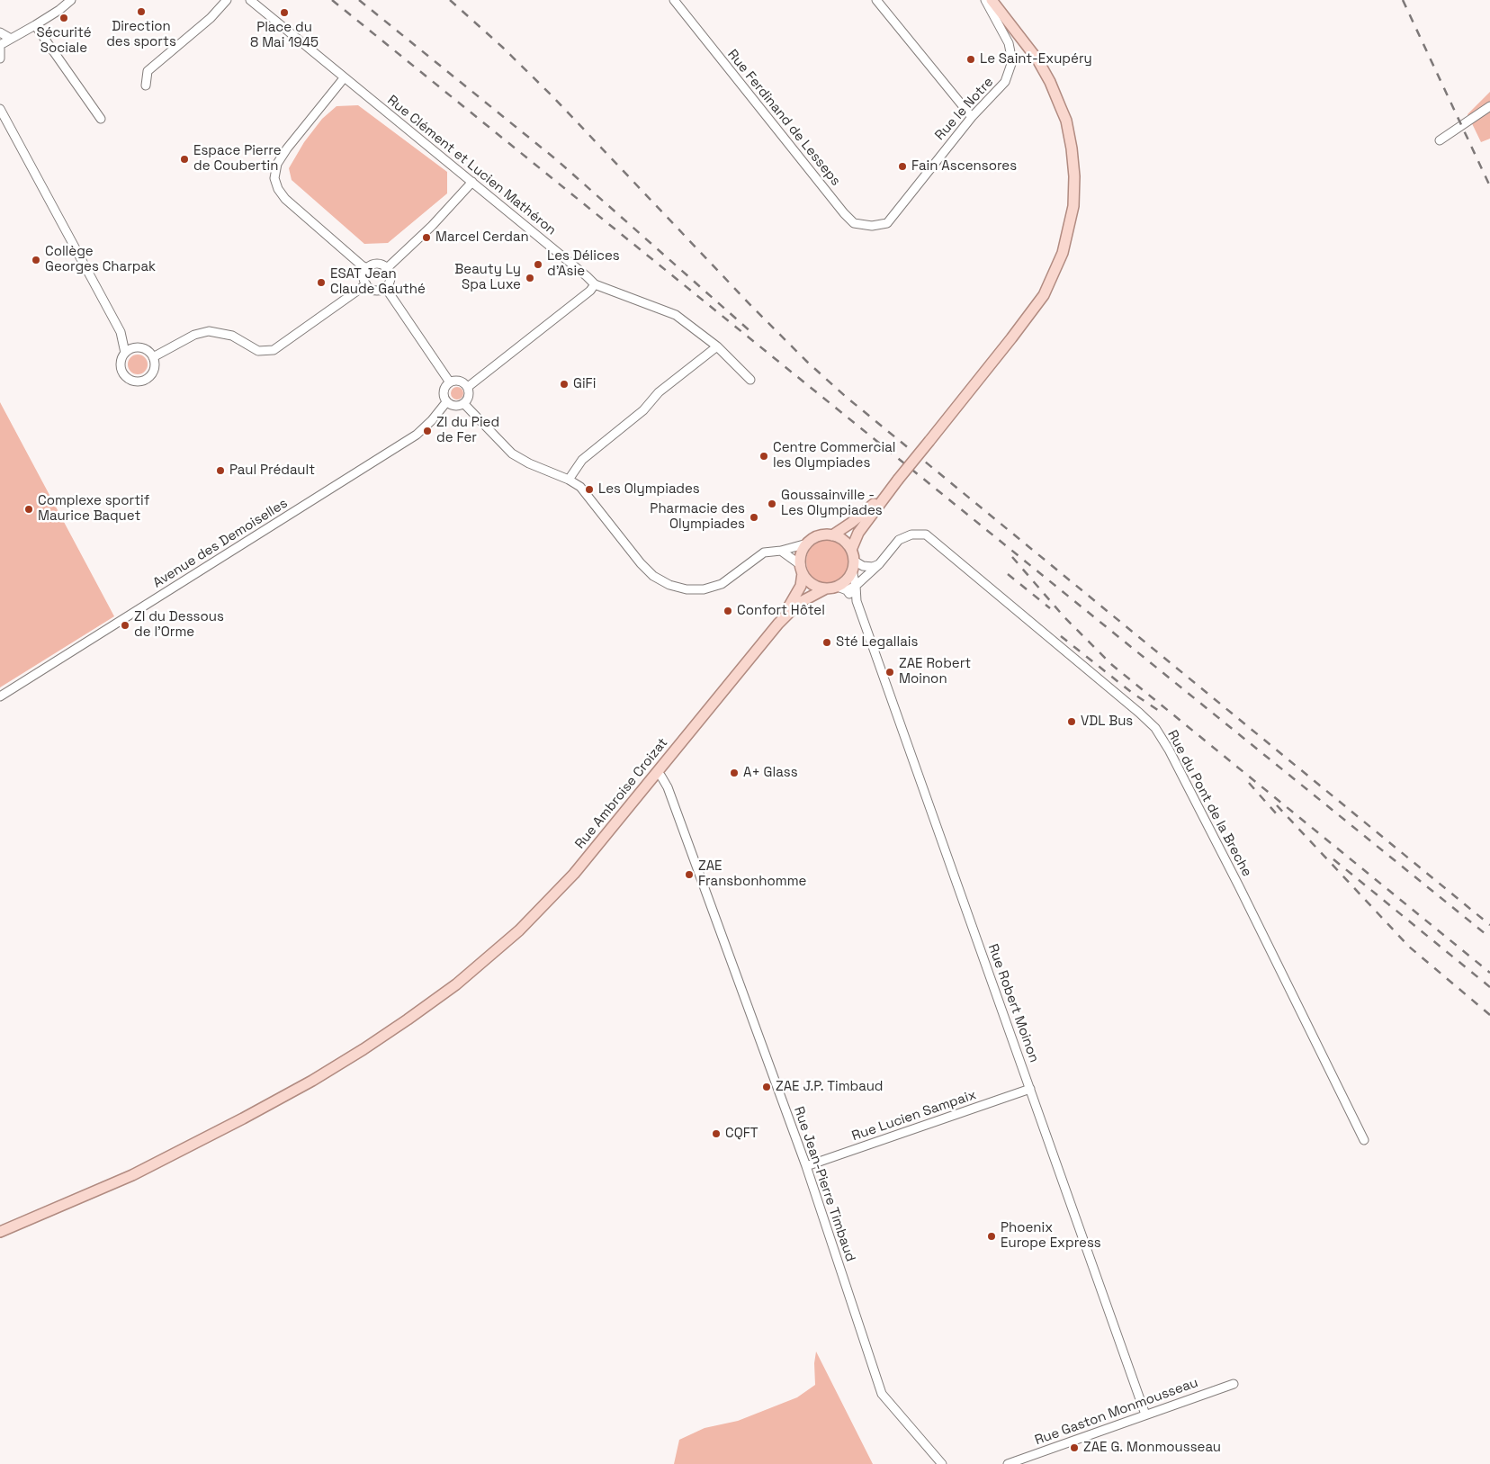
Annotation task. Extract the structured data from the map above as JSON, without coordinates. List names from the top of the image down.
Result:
{
  "streets": {
    "main road": ["Rue Ambroise Croizat"],
    "street": [
      "Rue le Notre",
      "Rue Ferdinand de Lesseps",
      "Rue Clément et Lucien Mathéron",
      "Avenue des Demoiselles",
      "Rue du Pont de la Breche",
      "Rue Robert Moinon",
      "Rue Lucien Sampaix",
      "Rue Jean-Pierre Timbaud",
      "Rue Gaston Monmousseau"
    ]
  },
  "crossings": [
    ["Rue le Notre", "Rue Ferdinand de Lesseps"],
    ["Rue Ambroise Croizat", "Rue Jean-Pierre Timbaud"],
    ["Rue du Pont de la Breche", "Rue Robert Moinon"],
    ["Rue Robert Moinon", "Rue Lucien Sampaix"],
    ["Rue Robert Moinon", "Rue Gaston Monmousseau"],
    ["Rue Lucien Sampaix", "Rue Jean-Pierre Timbaud"]
  ],
  "places": [
    "Direction des sports",
    "Place du 8 Mai 1945",
    "Sécurité Sociale",
    "Le Saint-Exupéry",
    "Espace Pierre de Coubertin",
    "Fain Ascensores",
    "Marcel Cerdan",
    "Collège Georges Charpak",
    "Les Délices d'Asie",
    "Beauty Ly Spa Luxe",
    "ESAT Jean Claude Gauthé",
    "GiFi",
    "ZI du Pied de Fer",
    "Centre Commercial les Olympiades",
    "Paul Prédault",
    "Les Olympiades",
    "Goussainville - Les Olympiades",
    "Complexe sportif Maurice Baquet",
    "Pharmacie des Olympiades",
    "Confort Hôtel",
    "ZI du Dessous de l'Orme",
    "Sté Legallais",
    "ZAE Robert Moinon",
    "VDL Bus",
    "A+ Glass",
    "ZAE Fransbonhomme",
    "ZAE J.P. Timbaud",
    "CQFT",
    "Phoenix Europe Express",
    "ZAE G. Monmousseau"
  ]
}
